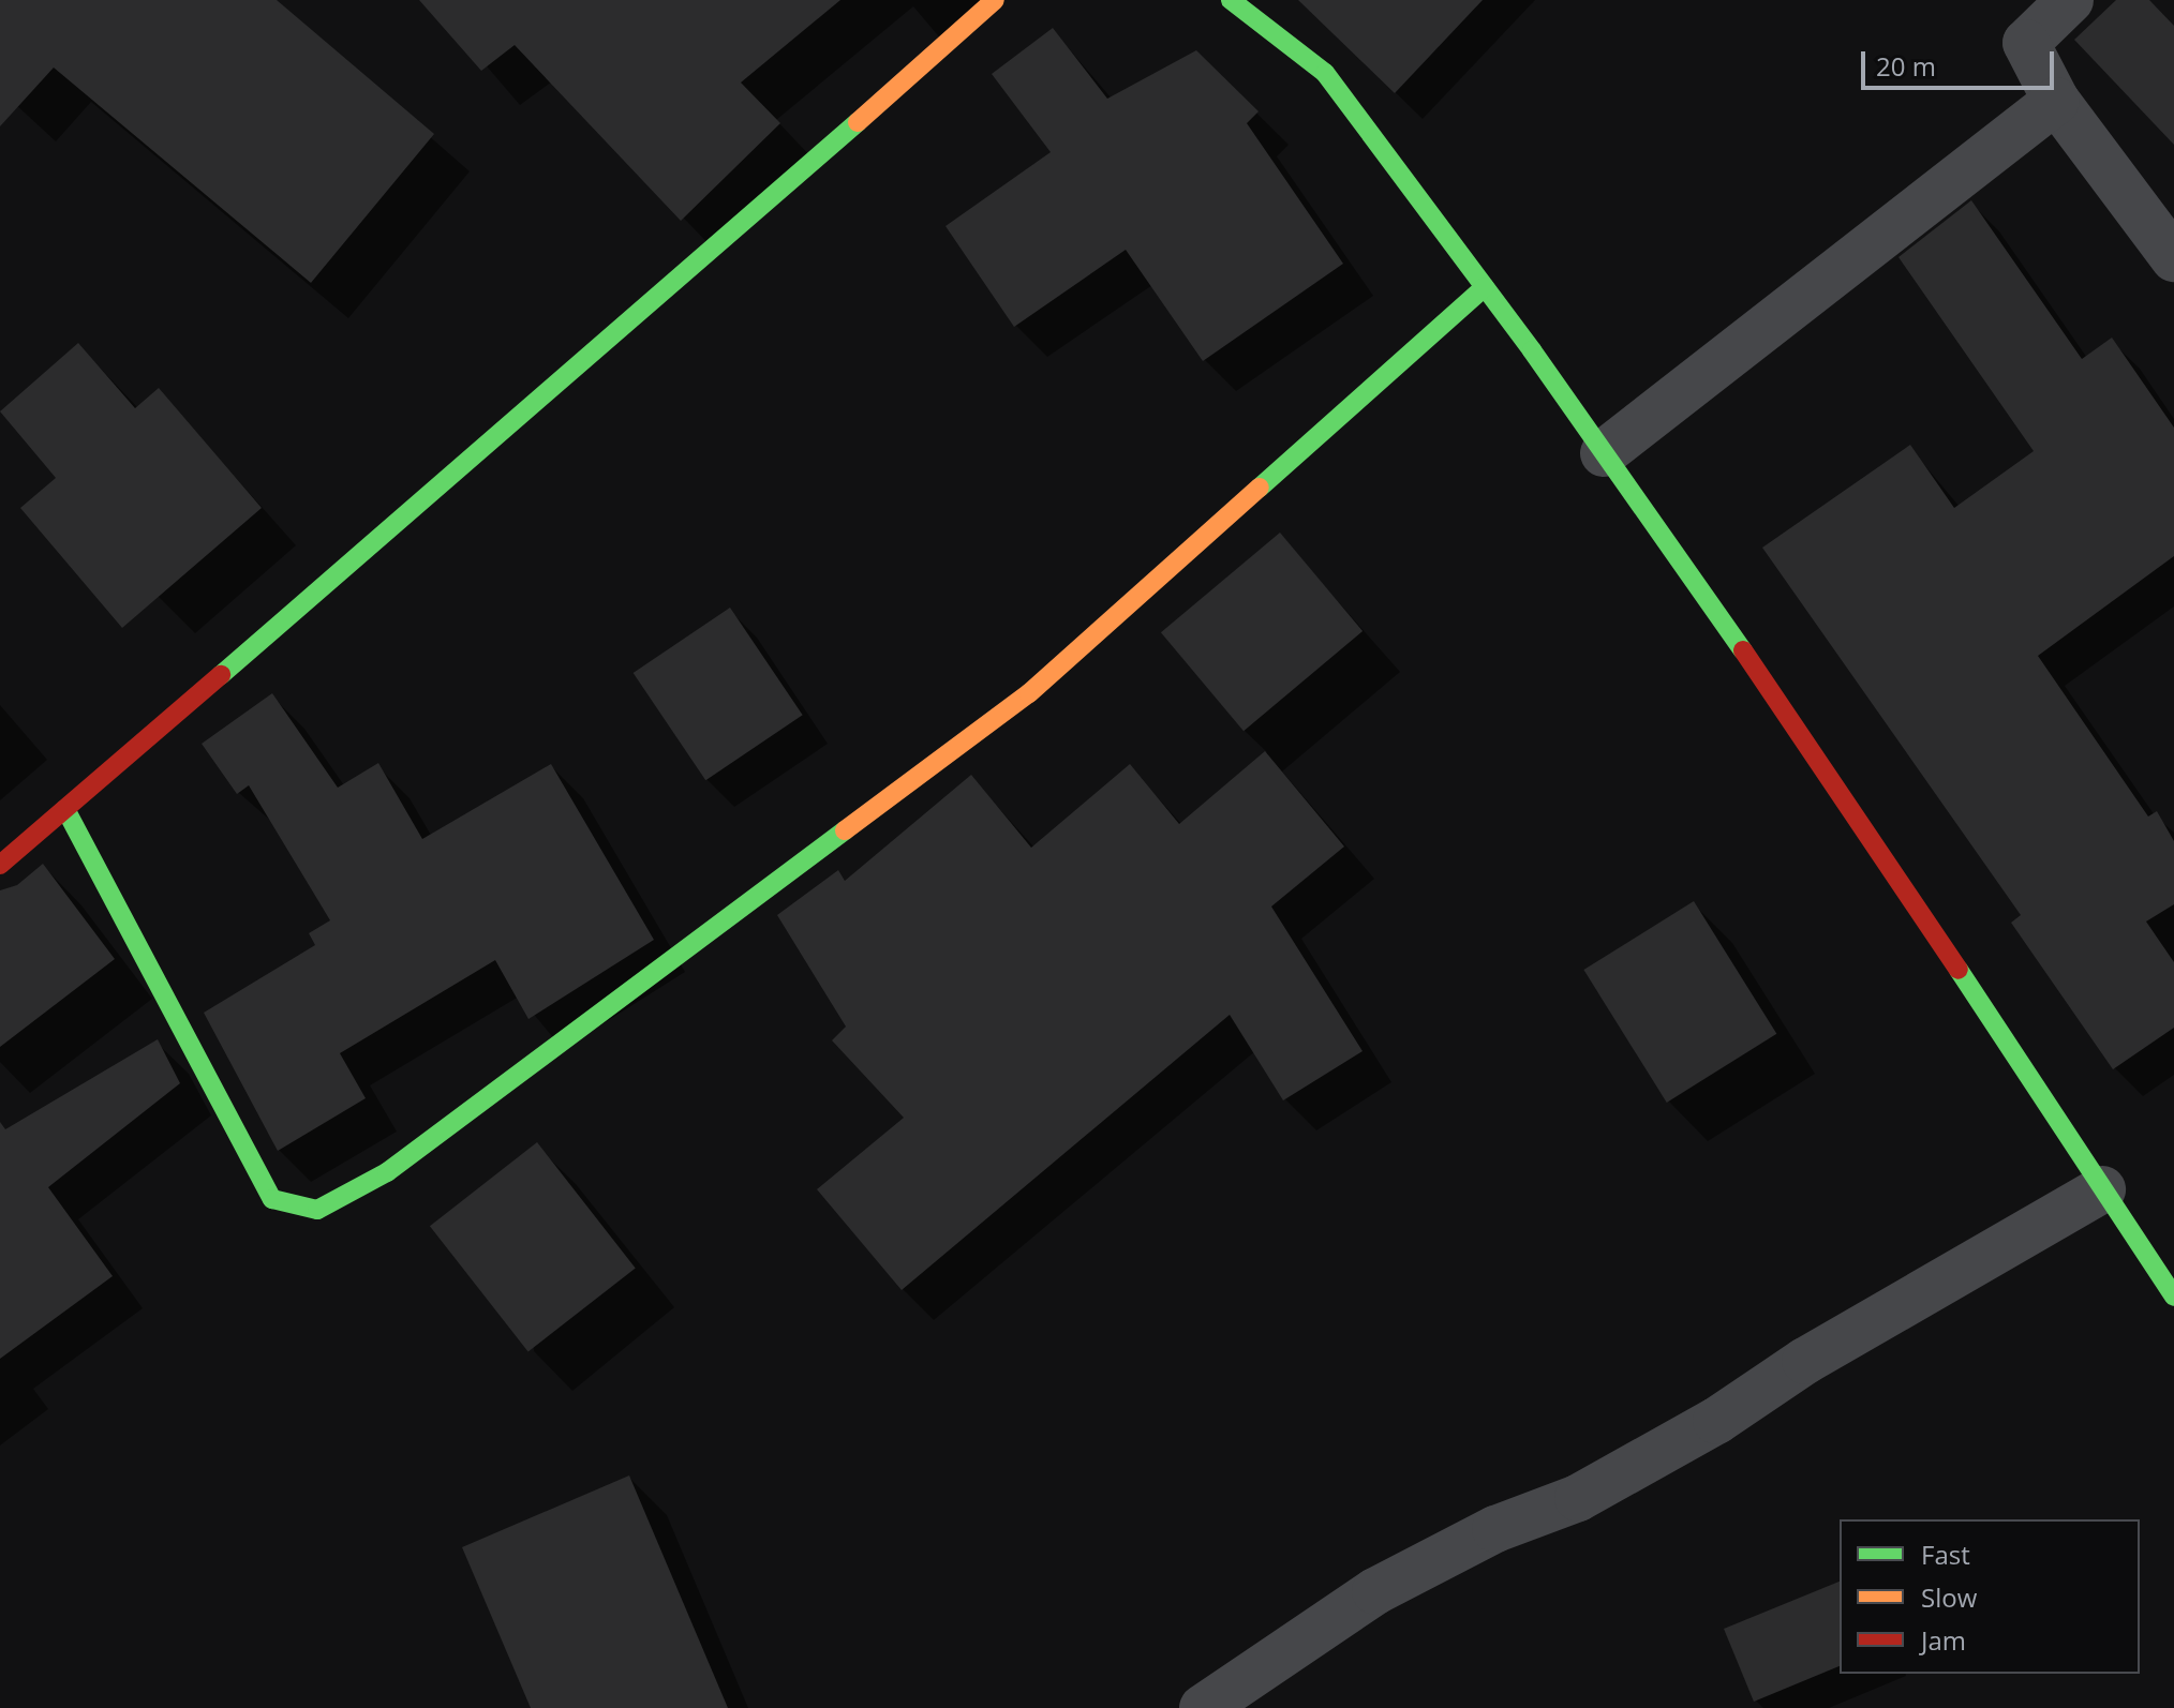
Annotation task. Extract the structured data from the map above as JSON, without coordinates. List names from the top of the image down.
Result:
{
  "legend": ["Fast", "Slow", "Jam"],
  "scale_bar": "20 m"
}
